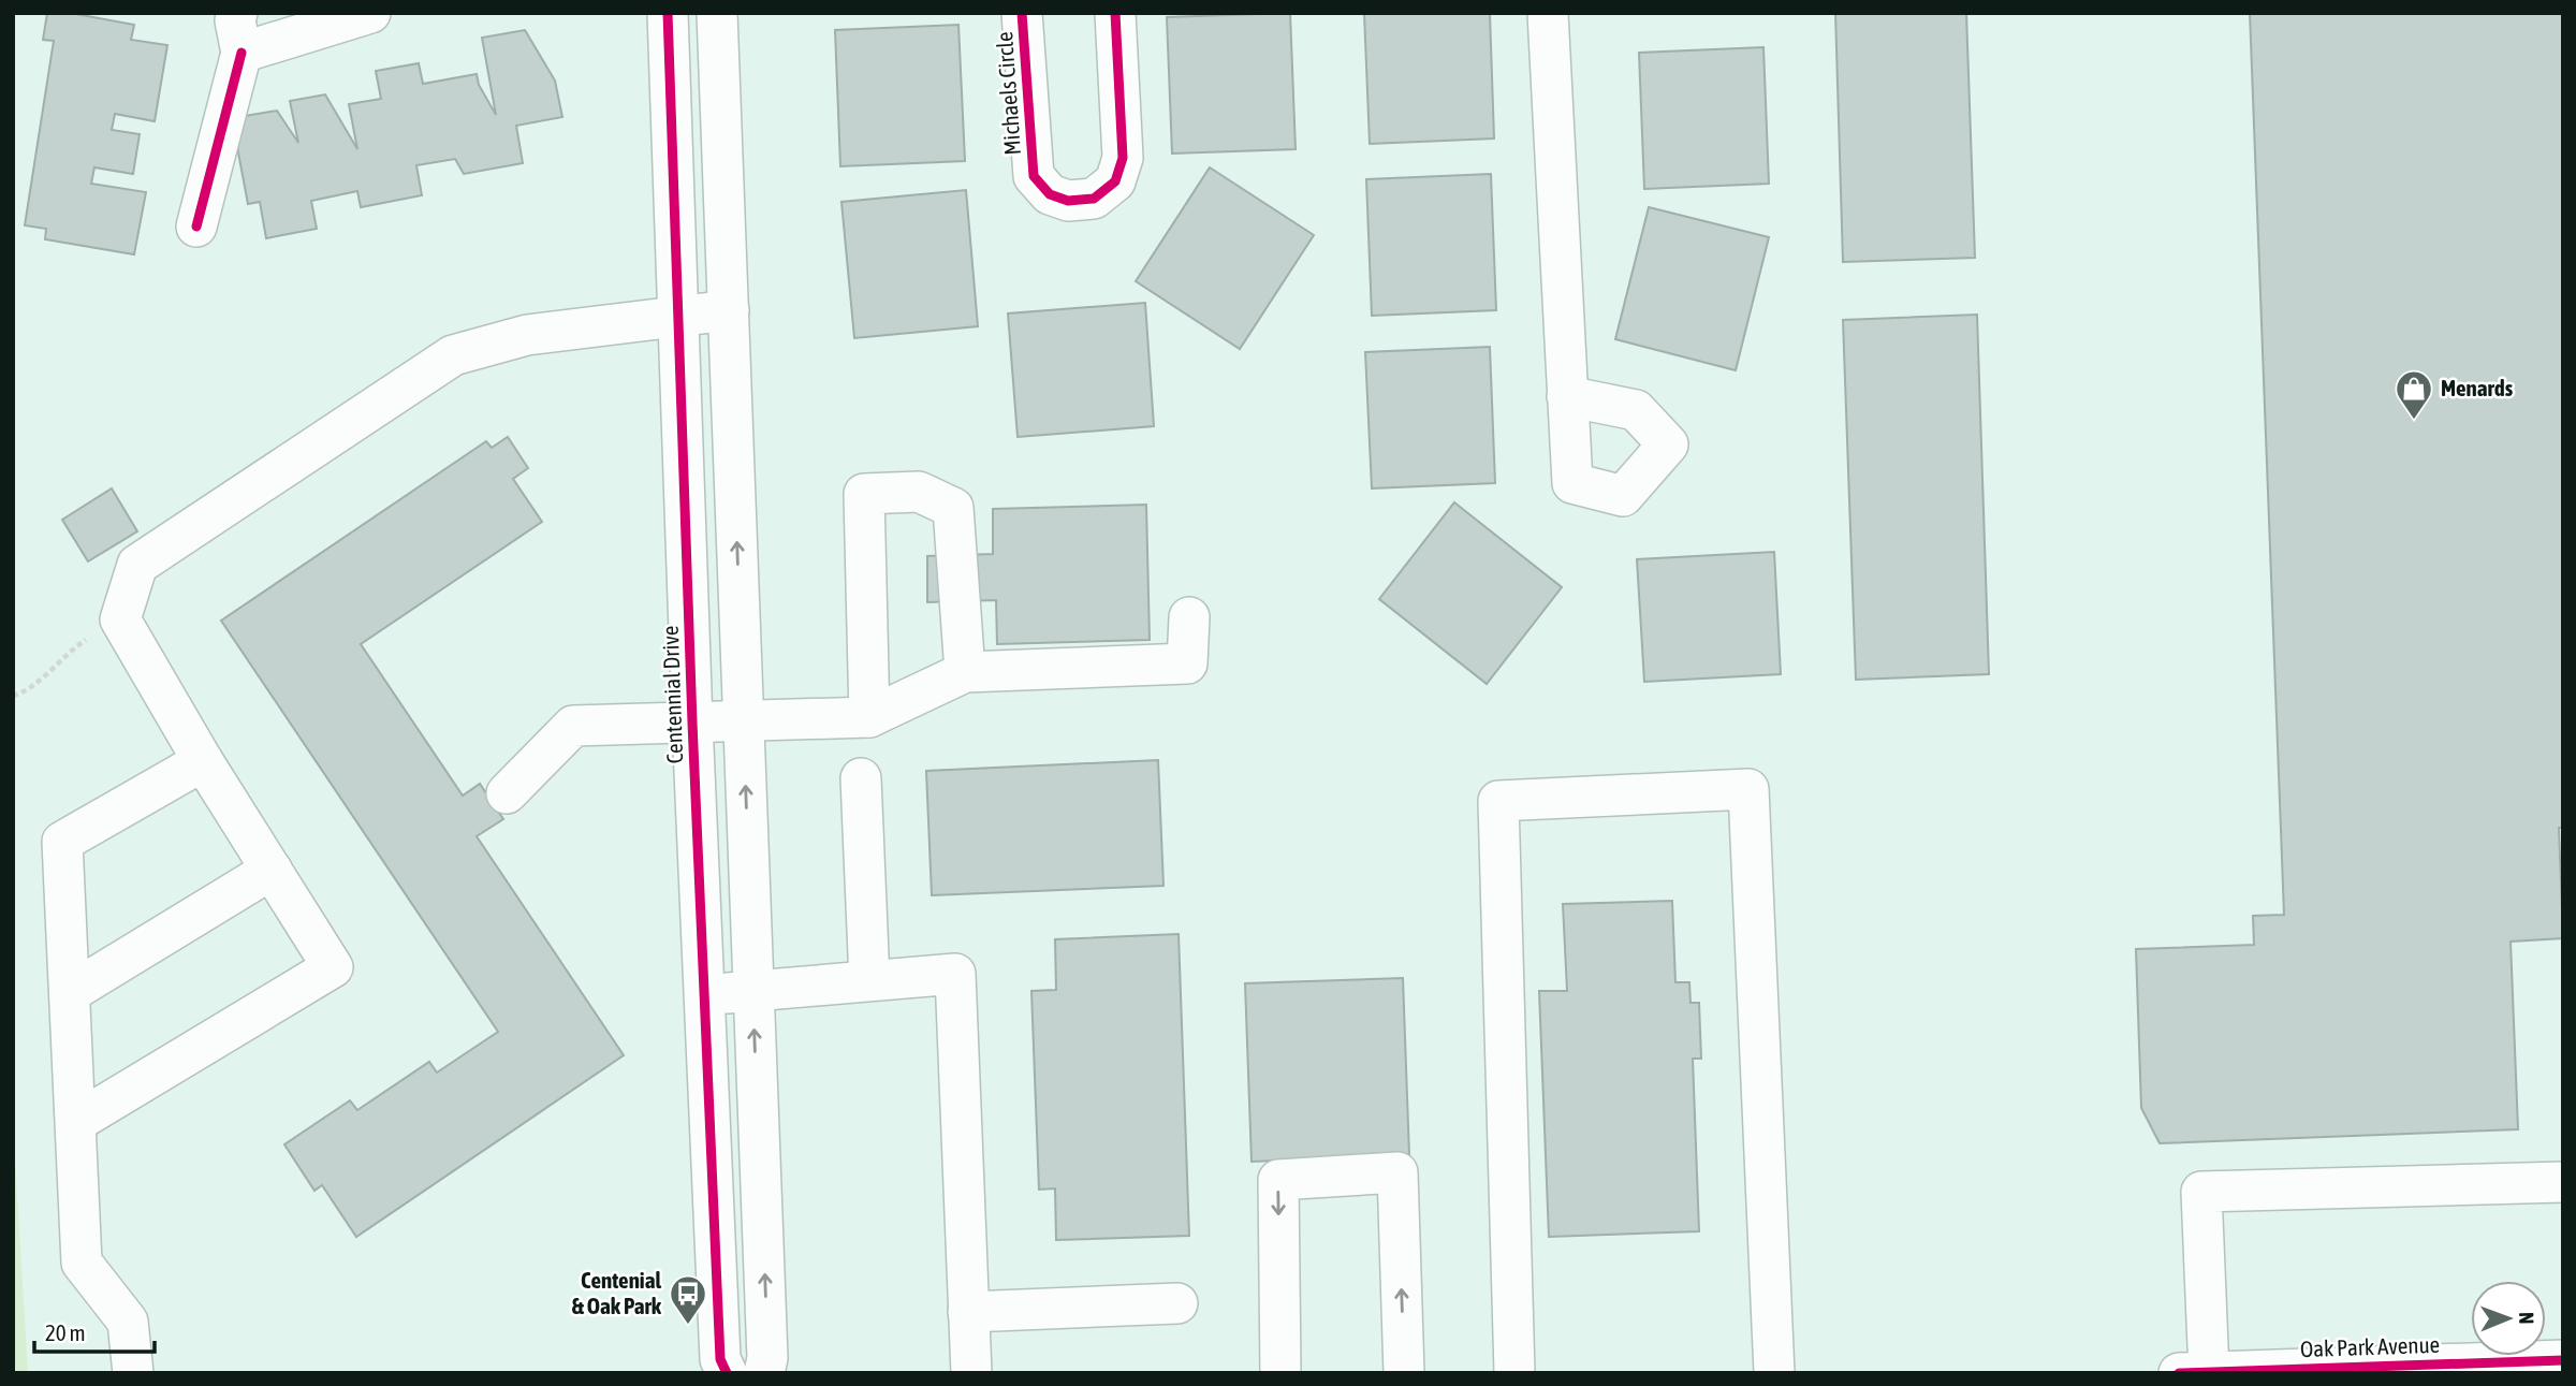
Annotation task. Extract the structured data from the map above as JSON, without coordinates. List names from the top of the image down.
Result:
{
  "streets": {
    "street": ["Michaels Circle", "Centennial Drive", "Oak Park Avenue"]
  },
  "places": {
    "shop": ["Menards"],
    "bus stop": ["Centenial & Oak Park"]
  },
  "scale_bar": "20 m",
  "north": "right"
}
